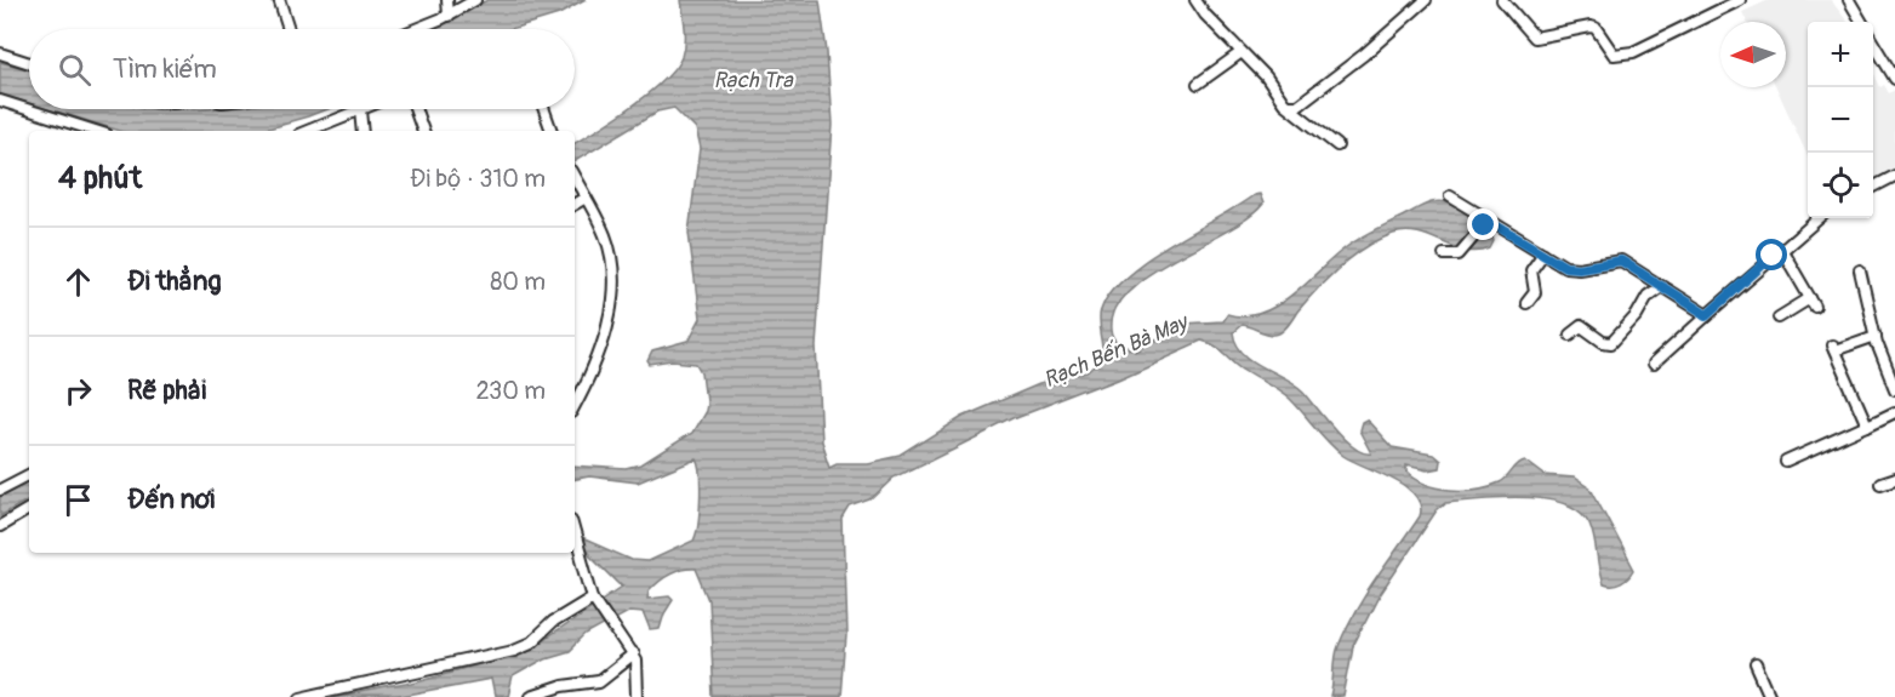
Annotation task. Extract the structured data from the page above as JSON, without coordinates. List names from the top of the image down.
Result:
{
  "water": ["Rạch Tra", "Rạch Bến Bà May"],
  "north": "left",
  "page": {
    "map_buttons": ["+", "−"],
    "search": "Tìm kiếm",
    "heading": ["4 phút", "Đi bộ · 310 m"],
    "list": [
      ["Đi thẳng", "80 m"],
      ["Rẽ phải", "230 m"],
      "Đến nơi"
    ]
  }
}
